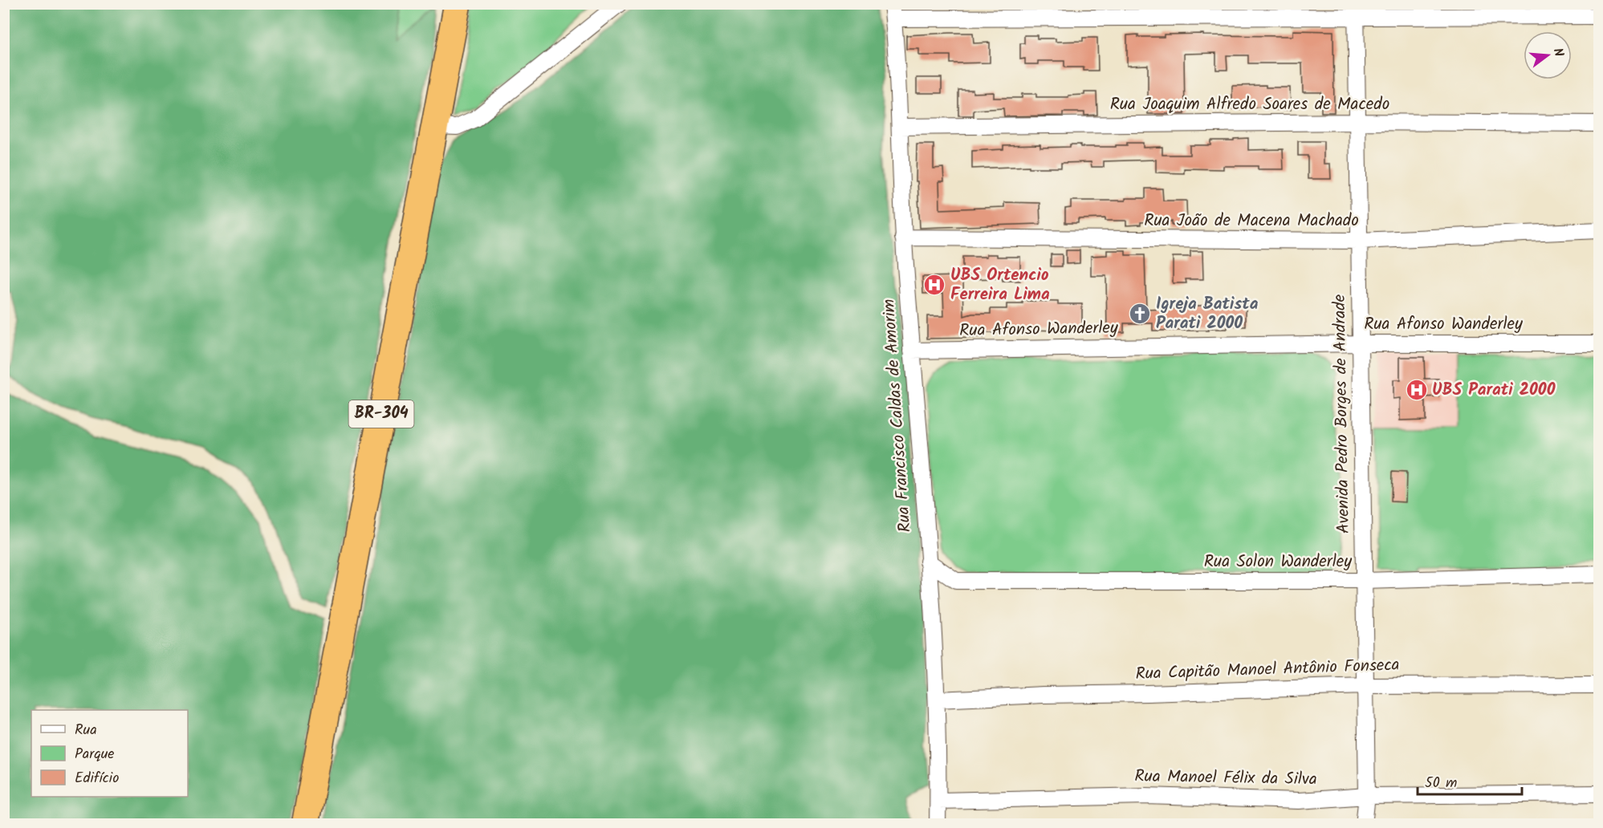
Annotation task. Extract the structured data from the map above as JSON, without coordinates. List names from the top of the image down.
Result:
{
  "streets": {
    "highway": ["BR-304"],
    "street": [
      "Rua Joaquim Alfredo Soares de Macedo",
      "Rua João de Macena Machado",
      "Rua Afonso Wanderley",
      "Avenida Pedro Borges de Andrade",
      "Rua Francisco Caldas de Amorim",
      "Rua Solon Wanderley",
      "Rua Capitão Manoel Antônio Fonseca",
      "Rua Manoel Félix da Silva"
    ]
  },
  "crossings": [
    ["Rua Joaquim Alfredo Soares de Macedo", "Avenida Pedro Borges de Andrade"],
    ["Rua Joaquim Alfredo Soares de Macedo", "Rua Francisco Caldas de Amorim"],
    ["Rua João de Macena Machado", "Avenida Pedro Borges de Andrade"],
    ["Rua João de Macena Machado", "Rua Francisco Caldas de Amorim"],
    ["Rua Afonso Wanderley", "Avenida Pedro Borges de Andrade"],
    ["Rua Afonso Wanderley", "Rua Francisco Caldas de Amorim"],
    ["Avenida Pedro Borges de Andrade", "Rua Solon Wanderley"],
    ["Avenida Pedro Borges de Andrade", "Rua Capitão Manoel Antônio Fonseca"],
    ["Avenida Pedro Borges de Andrade", "Rua Manoel Félix da Silva"],
    ["Rua Francisco Caldas de Amorim", "Rua Capitão Manoel Antônio Fonseca"],
    ["Rua Francisco Caldas de Amorim", "Rua Manoel Félix da Silva"]
  ],
  "places": {
    "hospital": ["UBS Ortencio Ferreira Lima", "UBS Parati 2000"],
    "church": ["Igreja Batista Parati 2000"]
  },
  "legend": ["Rua", "Parque", "Edifício"],
  "scale_bar": "50 m",
  "north": "right"
}
